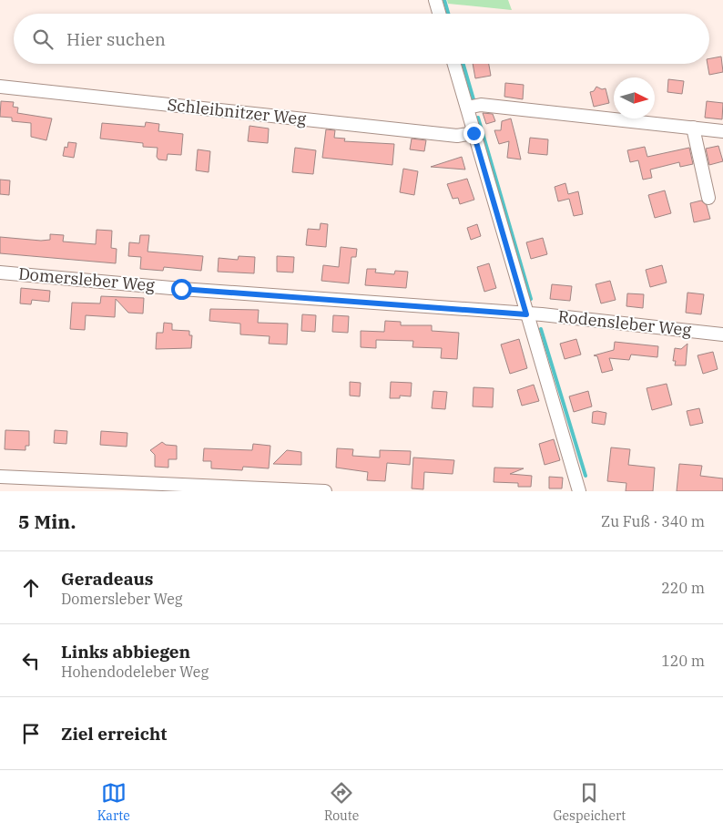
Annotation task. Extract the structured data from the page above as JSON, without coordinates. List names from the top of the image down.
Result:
{
  "streets": {
    "street": ["Schleibnitzer Weg", "Domersleber Weg", "Rodensleber Weg"]
  },
  "crossings": [
    ["Domersleber Weg", "Rodensleber Weg"]
  ],
  "north": "right",
  "page": {
    "search": "Hier suchen",
    "heading": ["5 Min.", "Zu Fuß · 340 m"],
    "list": [
      ["Geradeaus", "Domersleber Weg", "220 m"],
      ["Links abbiegen", "Hohendodeleber Weg", "120 m"],
      "Ziel erreicht"
    ],
    "nav": ["Karte", "Route", "Gespeichert"]
  }
}
